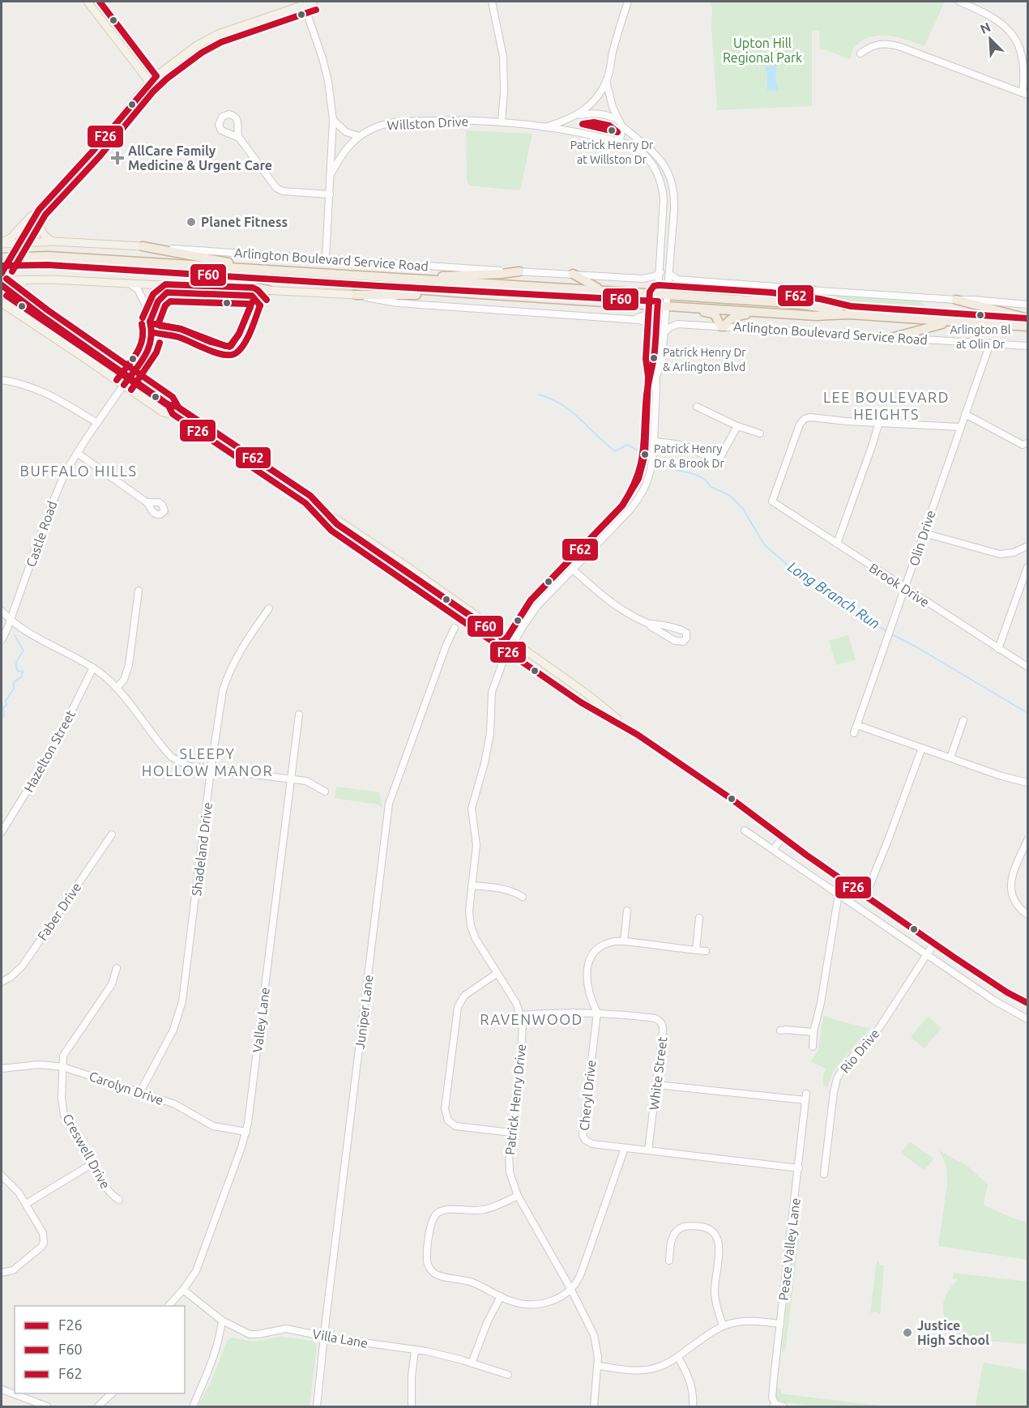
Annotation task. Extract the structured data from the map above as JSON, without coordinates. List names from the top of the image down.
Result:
{
  "streets": {
    "main road": ["Arlington Boulevard Service Road"],
    "street": [
      "Willston Drive",
      "Castle Road",
      "Olin Drive",
      "Brook Drive",
      "Hazelton Street",
      "Shadeland Drive",
      "Faber Drive",
      "Juniper Lane",
      "Valley Lane",
      "Rio Drive",
      "White Street",
      "Carolyn Drive",
      "Cheryl Drive",
      "Patrick Henry Drive",
      "Creswell Drive",
      "Peace Valley Lane",
      "Villa Lane"
    ]
  },
  "crossings": [
    ["Willston Drive", "Patrick Henry Drive"],
    ["Arlington Boulevard Service Road", "Olin Drive"],
    ["Arlington Boulevard Service Road", "Patrick Henry Drive"],
    ["Olin Drive", "Brook Drive"],
    ["Shadeland Drive", "Carolyn Drive"],
    ["Juniper Lane", "Villa Lane"],
    ["Valley Lane", "Carolyn Drive"],
    ["Valley Lane", "Villa Lane"],
    ["White Street", "Cheryl Drive"],
    ["White Street", "Patrick Henry Drive"],
    ["White Street", "Peace Valley Lane"],
    ["Carolyn Drive", "Creswell Drive"],
    ["Cheryl Drive", "Peace Valley Lane"]
  ],
  "districts": [
    "LEE BOULEVARD HEIGHTS",
    "BUFFALO HILLS",
    "SLEEPY HOLLOW MANOR",
    "RAVENWOOD"
  ],
  "water": ["Long Branch Run"],
  "parks": ["Upton Hill Regional Park"],
  "places": {
    "other": [
      "Patrick Henry Dr at Willston Dr",
      "Planet Fitness",
      "Arlington Bl at Olin Dr",
      "Patrick Henry Dr & Arlington Blvd",
      "Patrick Henry Dr & Brook Dr",
      "Justice High School"
    ],
    "health": ["AllCare Family Medicine & Urgent Care"]
  },
  "lines": ["transit line F26", "transit line F60", "transit line F62"],
  "legend": ["F26", "F60", "F62"],
  "north": "top left"
}
